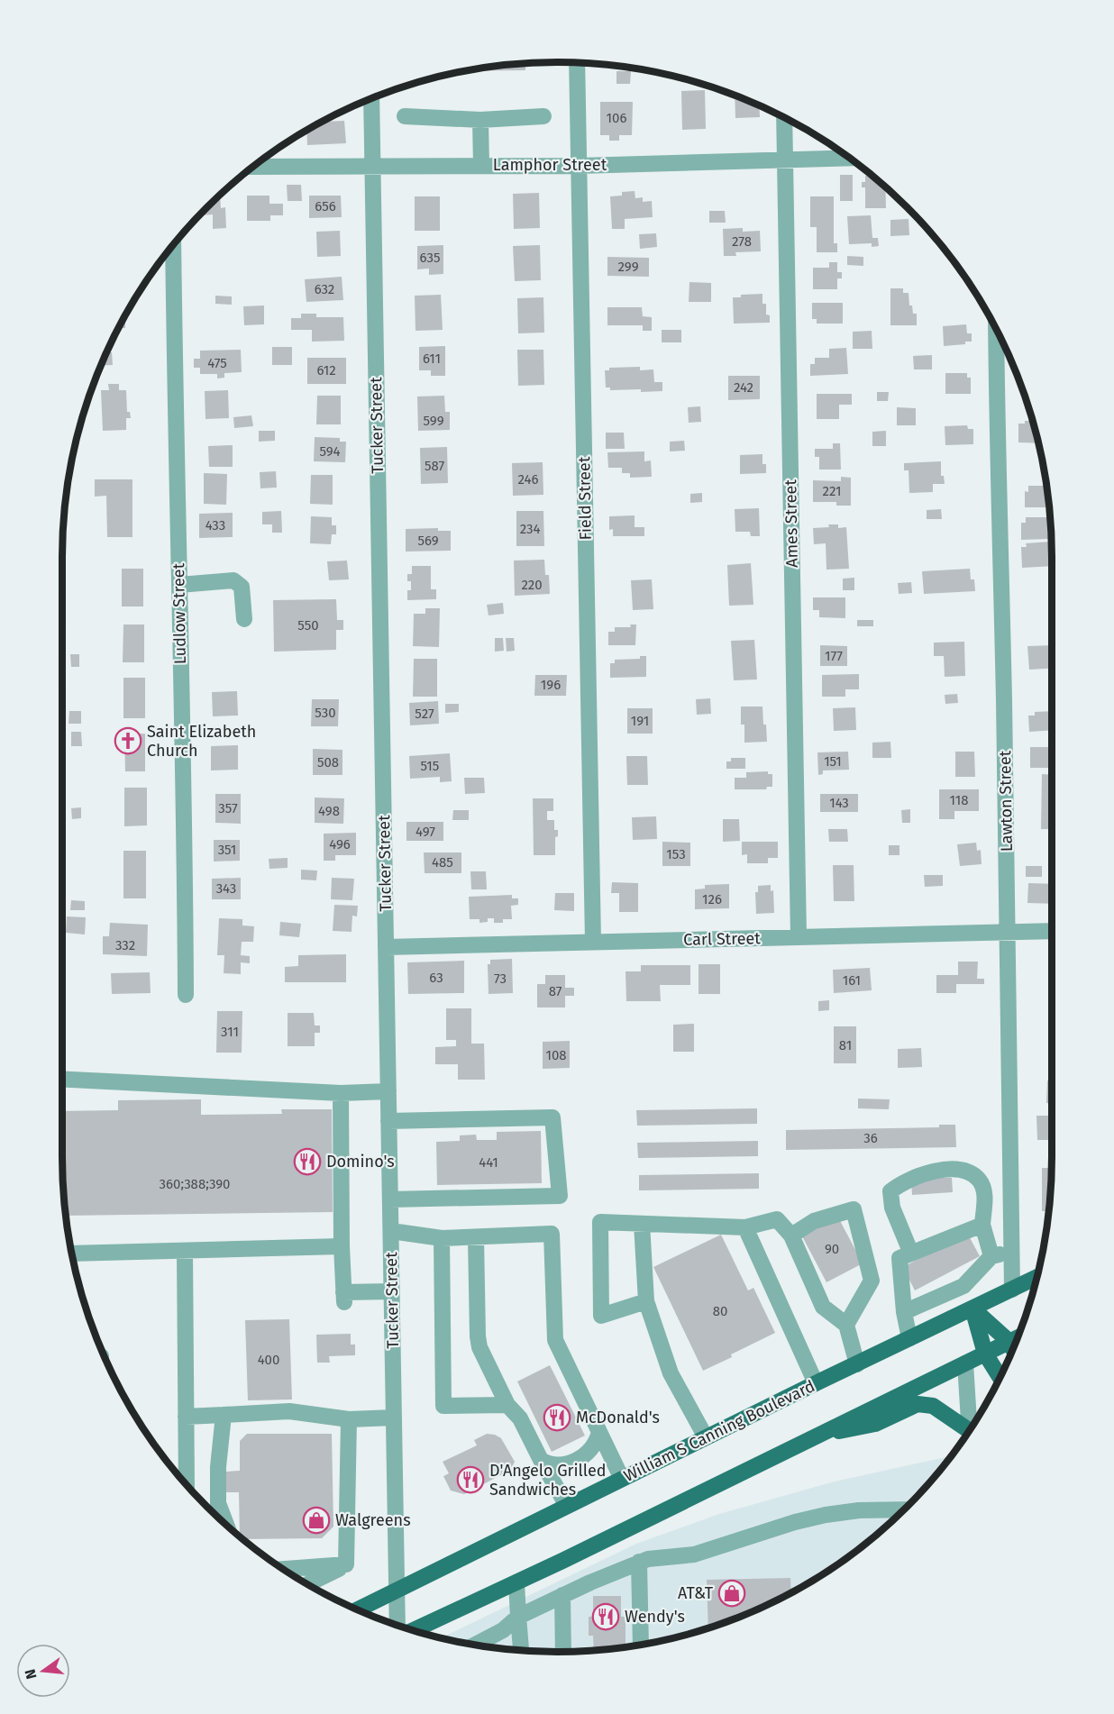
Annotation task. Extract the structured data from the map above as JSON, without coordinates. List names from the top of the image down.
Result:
{
  "streets": {
    "main road": ["William S Canning Boulevard"],
    "street": [
      "Lamphor Street",
      "Tucker Street",
      "Field Street",
      "Ames Street",
      "Ludlow Street",
      "Lawton Street",
      "Carl Street"
    ]
  },
  "crossings": [
    ["Lamphor Street", "Tucker Street"],
    ["Lamphor Street", "Field Street"],
    ["Lamphor Street", "Ames Street"],
    ["Tucker Street", "Carl Street"],
    ["Tucker Street", "William S Canning Boulevard"],
    ["Field Street", "Carl Street"],
    ["Ames Street", "Carl Street"],
    ["Lawton Street", "Carl Street"],
    ["Lawton Street", "William S Canning Boulevard"]
  ],
  "places": {
    "church": ["Saint Elizabeth Church"],
    "restaurant": [
      "Domino's",
      "McDonald's",
      "D'Angelo Grilled Sandwiches",
      "Wendy's"
    ],
    "shop": ["Walgreens", "AT&T"]
  },
  "house_numbers": [
    "106",
    "656",
    "278",
    "635",
    "299",
    "632",
    "611",
    "475",
    "612",
    "242",
    "599",
    "594",
    "587",
    "246",
    "221",
    "433",
    "234",
    "569",
    "220",
    "550",
    "177",
    "196",
    "530",
    "527",
    "191",
    "151",
    "508",
    "515",
    "118",
    "143",
    "357",
    "498",
    "497",
    "496",
    "351",
    "153",
    "485",
    "343",
    "126",
    "332",
    "63",
    "73",
    "161",
    "87",
    "311",
    "81",
    "108",
    "36",
    "441",
    "360;388;390",
    "90",
    "80",
    "400"
  ],
  "north": "left"
}
